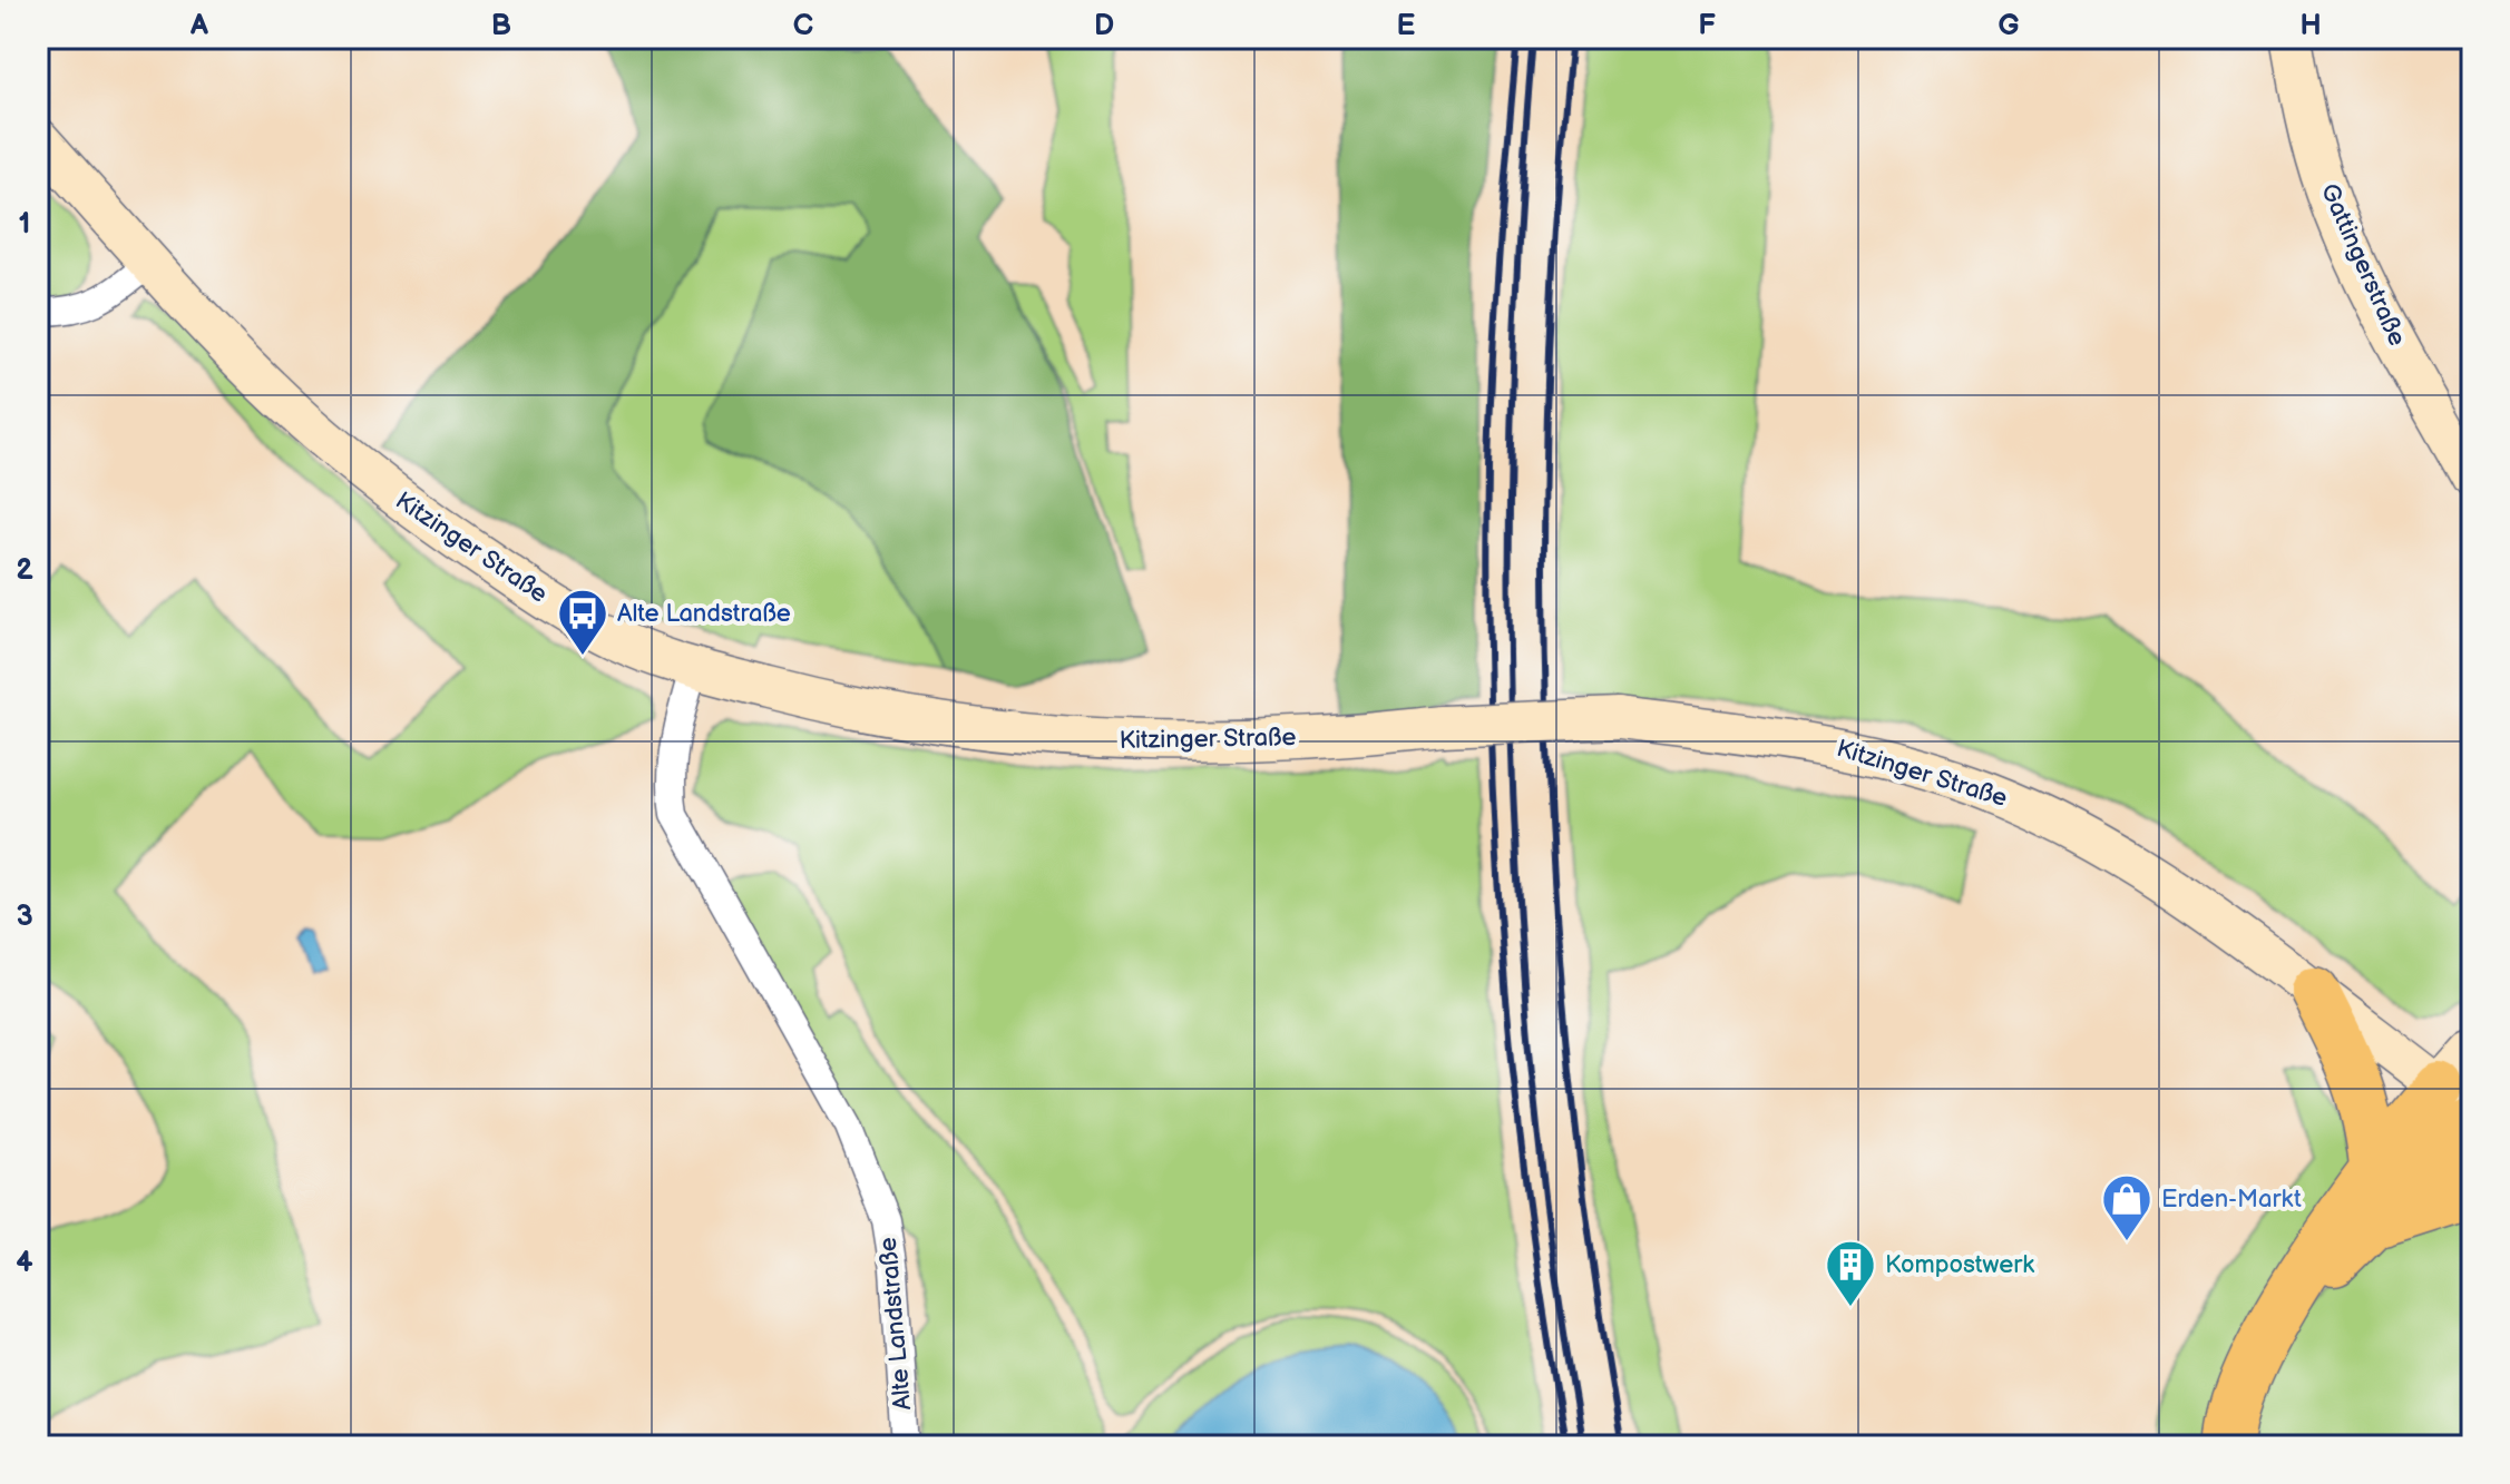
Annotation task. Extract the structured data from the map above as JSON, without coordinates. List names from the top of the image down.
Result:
{
  "streets": {
    "street": ["Gattingerstraße", "Kitzinger Straße", "Alte Landstraße"]
  },
  "crossings": [
    ["Kitzinger Straße", "Alte Landstraße"]
  ],
  "places": {
    "bus stop": ["Alte Landstraße"],
    "shop": ["Erden-Markt"],
    "building": ["Kompostwerk"]
  },
  "grid": {
    "columns": [
      "A",
      "B",
      "C",
      "D",
      "E",
      "F",
      "G",
      "H"
    ],
    "rows": [
      "1",
      "2",
      "3",
      "4"
    ]
  }
}
